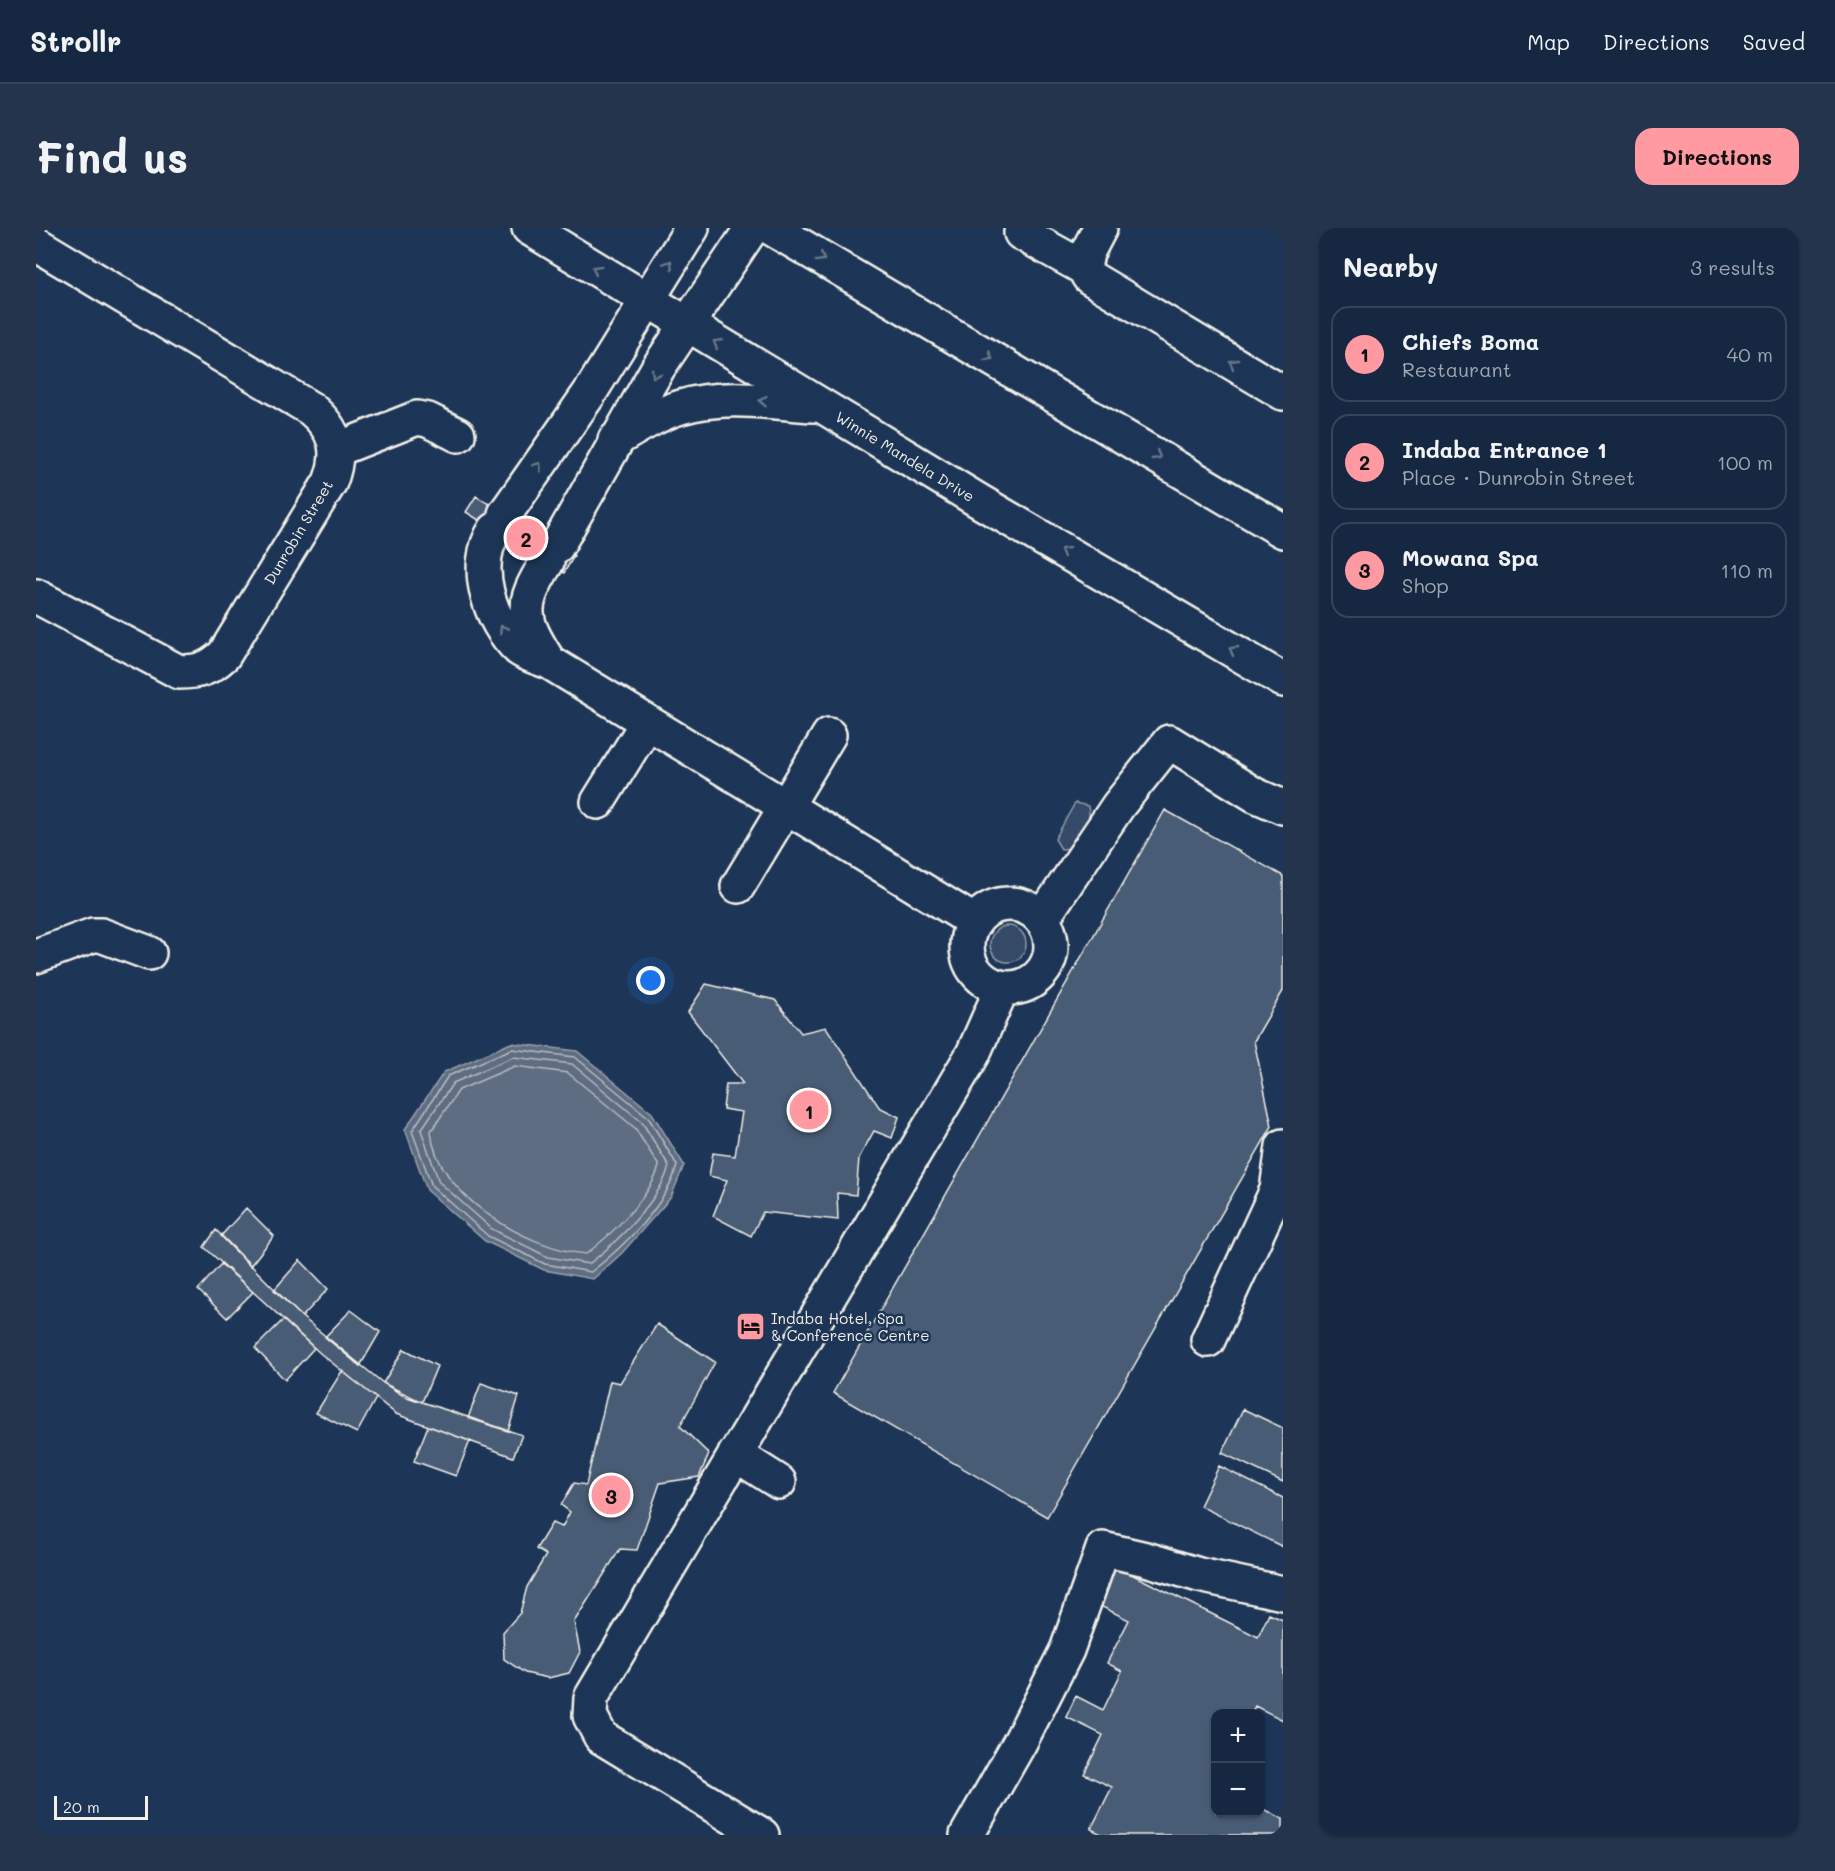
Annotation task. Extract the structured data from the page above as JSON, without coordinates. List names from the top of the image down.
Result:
{
  "streets": {
    "street": ["Winnie Mandela Drive", "Dunrobin Street"]
  },
  "places": {
    "hotel": ["Indaba Hotel, Spa & Conference Centre"]
  },
  "scale_bar": "20 m",
  "page": {
    "header": "Strollr",
    "nav": ["Map", "Directions", "Saved"],
    "buttons": "Directions",
    "title": "Find us",
    "heading": ["Nearby", "3 results"],
    "list": [
      {
        "mark": "1",
        "name": "Chiefs Boma",
        "note": "Restaurant",
        "value": "40 m"
      },
      {
        "mark": "2",
        "name": "Indaba Entrance 1",
        "note": "Place · Dunrobin Street",
        "value": "100 m"
      },
      {
        "mark": "3",
        "name": "Mowana Spa",
        "note": "Shop",
        "value": "110 m"
      }
    ],
    "pins": ["2", "1", "3"],
    "map_buttons": ["+", "−"],
    "scale": "20 m"
  }
}
